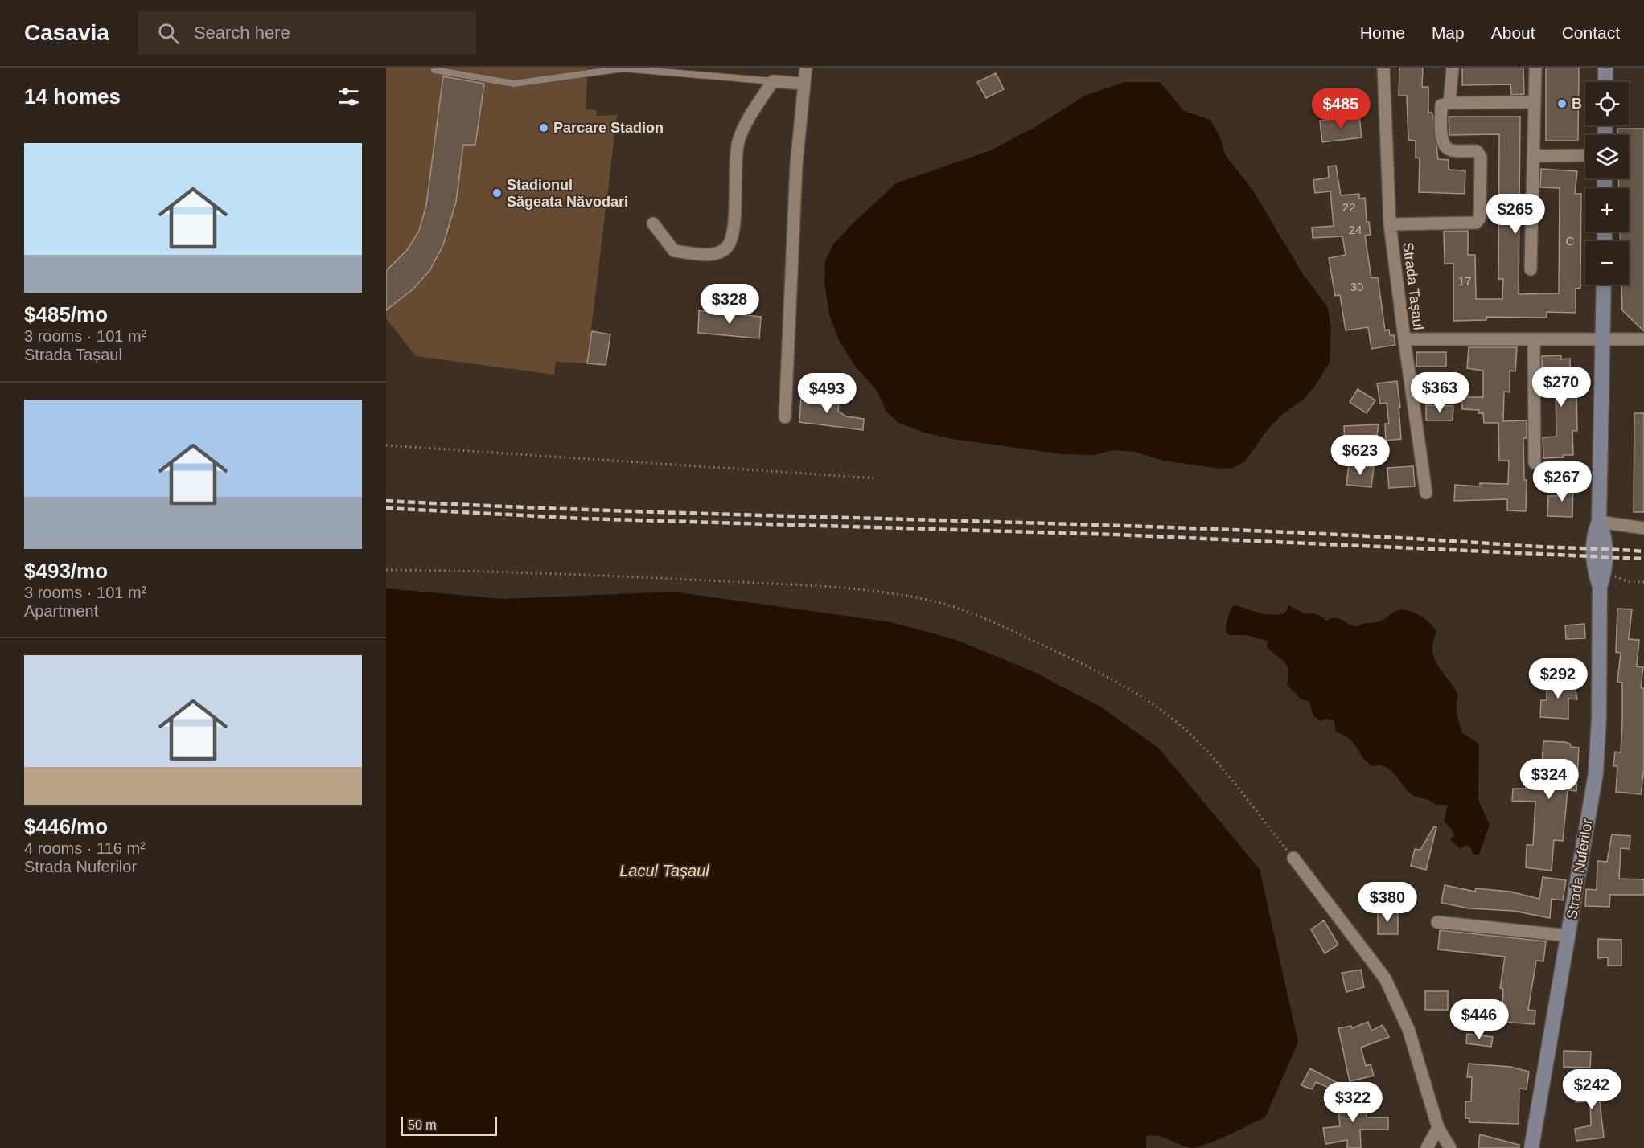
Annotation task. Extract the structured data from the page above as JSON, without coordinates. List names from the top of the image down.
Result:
{
  "streets": {
    "street": ["Strada Tașaul", "Strada Nuferilor"]
  },
  "crossings": [
    ["Strada Tașaul", "Strada Nuferilor"]
  ],
  "water": ["Lacul Tașaul"],
  "places": ["B", "Parcare Stadion", "Stadionul Săgeata Năvodari"],
  "house_numbers": [
    "22",
    "24",
    "C",
    "17",
    "30"
  ],
  "scale_bar": "50 m",
  "page": {
    "header": "Casavia",
    "search": "Search here",
    "nav": [
      "Home",
      "Map",
      "About",
      "Contact"
    ],
    "heading": "14 homes",
    "map_buttons": ["+", "−"],
    "price": [
      "$485",
      "$265",
      "$328",
      "$270",
      "$363",
      "$493",
      "$623",
      "$267",
      "$292",
      "$324",
      "$380",
      "$446",
      "$242",
      "$322"
    ],
    "list": [
      {
        "name": "$485/mo",
        "note": "3 rooms · 101 m² · Strada Tașaul"
      },
      {
        "name": "$493/mo",
        "note": "3 rooms · 101 m² · Apartment"
      },
      {
        "name": "$446/mo",
        "note": "4 rooms · 116 m² · Strada Nuferilor"
      }
    ],
    "scale": "50 m"
  }
}
